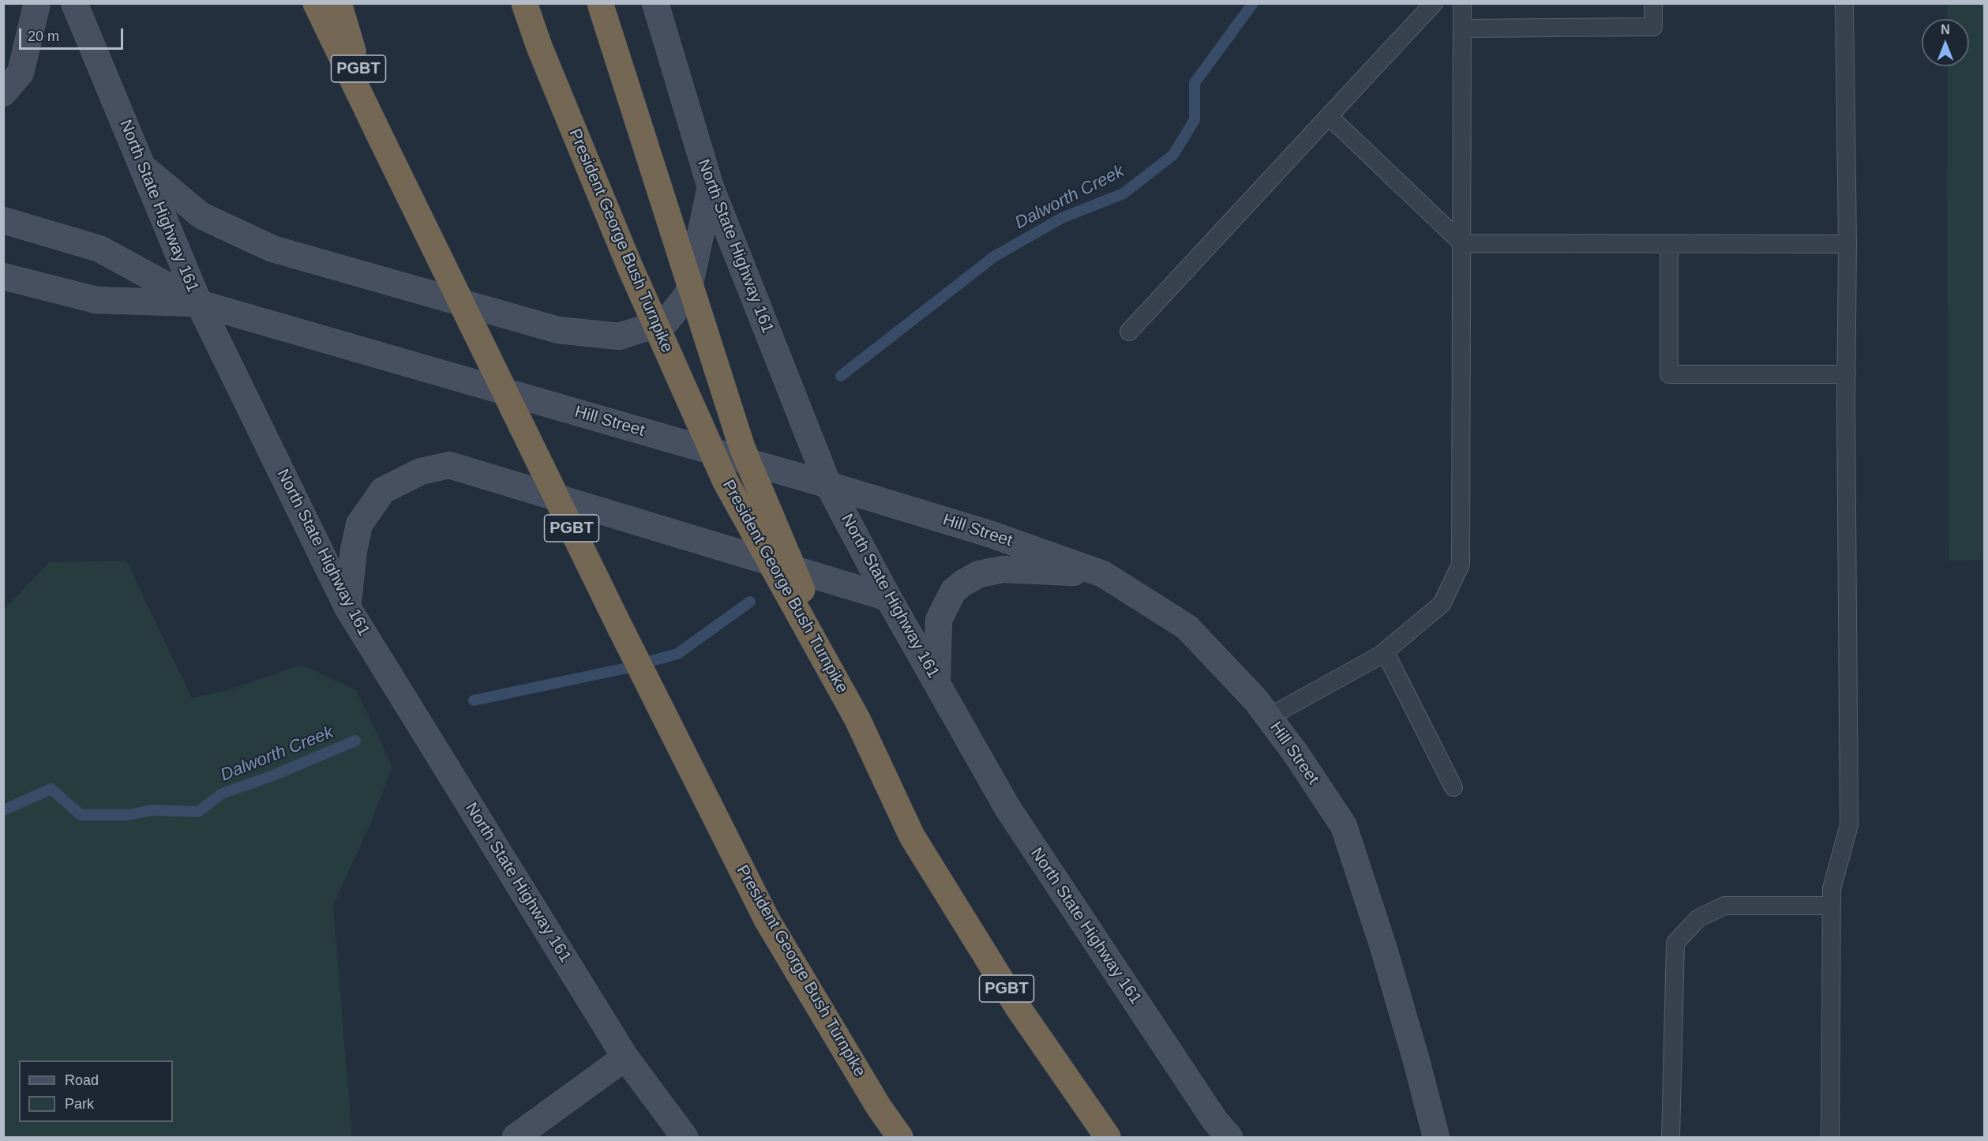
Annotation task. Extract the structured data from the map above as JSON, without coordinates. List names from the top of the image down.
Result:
{
  "streets": {
    "highway": ["PGBT", "President George Bush Turnpike"],
    "main road": ["North State Highway 161", "Hill Street"]
  },
  "crossings": [
    ["North State Highway 161", "Hill Street"]
  ],
  "water": ["Dalworth Creek"],
  "legend": ["Road", "Park"],
  "scale_bar": "20 m",
  "north": "top"
}
